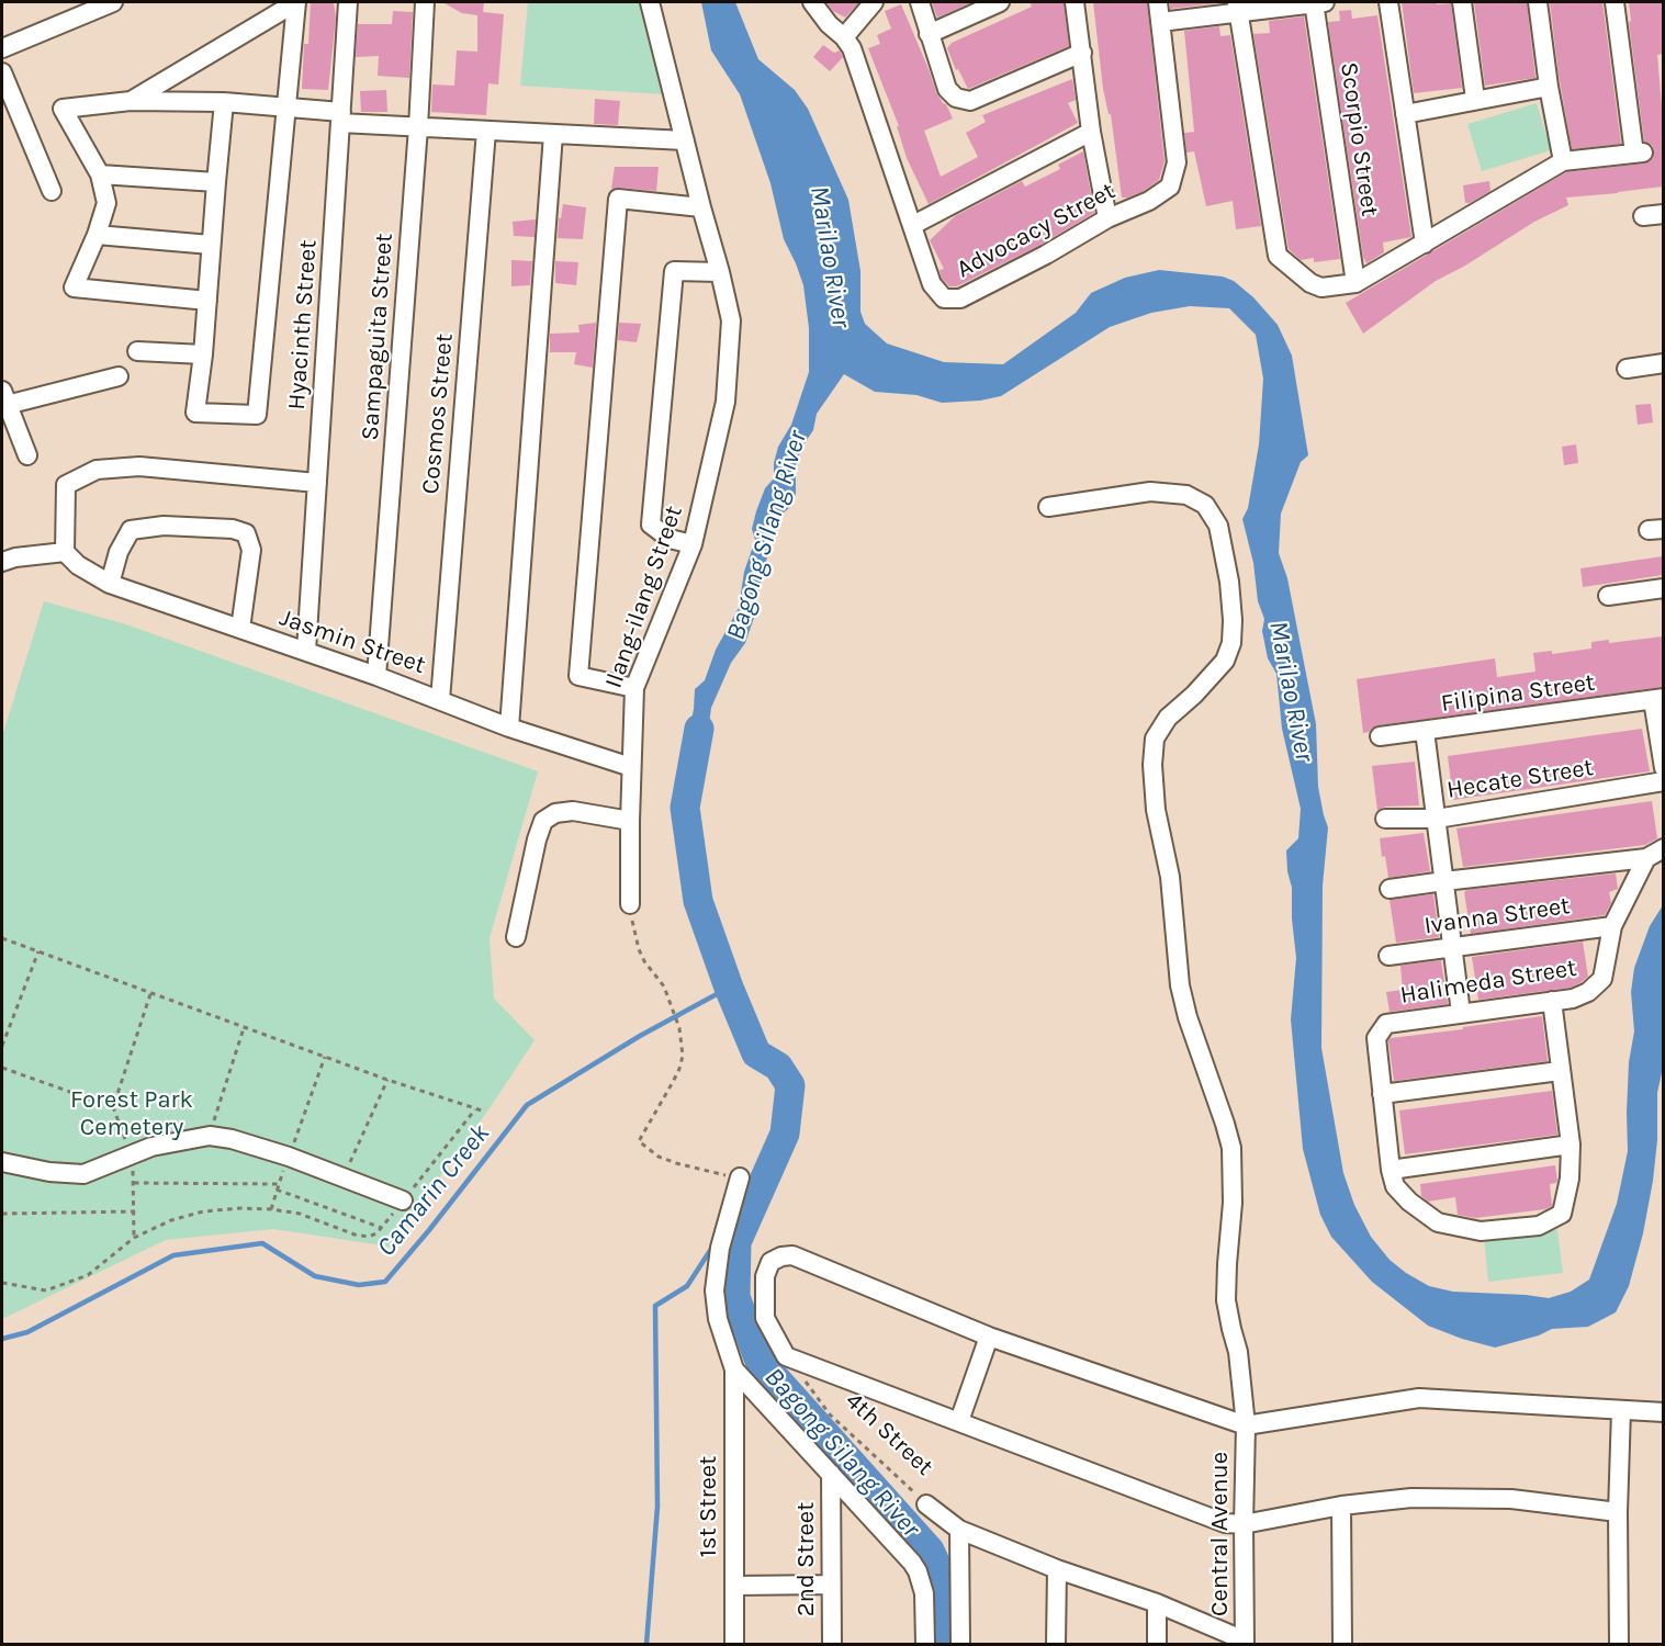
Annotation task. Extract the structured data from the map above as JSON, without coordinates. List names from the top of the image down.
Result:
{
  "streets": {
    "street": [
      "Scorpio Street",
      "Advocacy Street",
      "Hyacinth Street",
      "Sampaguita Street",
      "Cosmos Street",
      "Ilang-ilang Street",
      "Jasmin Street",
      "Filipina Street",
      "Hecate Street",
      "Ivanna Street",
      "Halimeda Street",
      "4th Street",
      "1st Street",
      "Central Avenue",
      "2nd Street"
    ]
  },
  "crossings": [
    ["Hyacinth Street", "Jasmin Street"],
    ["Sampaguita Street", "Jasmin Street"],
    ["Cosmos Street", "Jasmin Street"],
    ["Ilang-ilang Street", "Jasmin Street"],
    ["Ivanna Street", "Halimeda Street"],
    ["4th Street", "Central Avenue"]
  ],
  "water": ["Marilao River", "Bagong Silang River", "Camarin Creek"],
  "parks": ["Forest Park Cemetery"]
}
